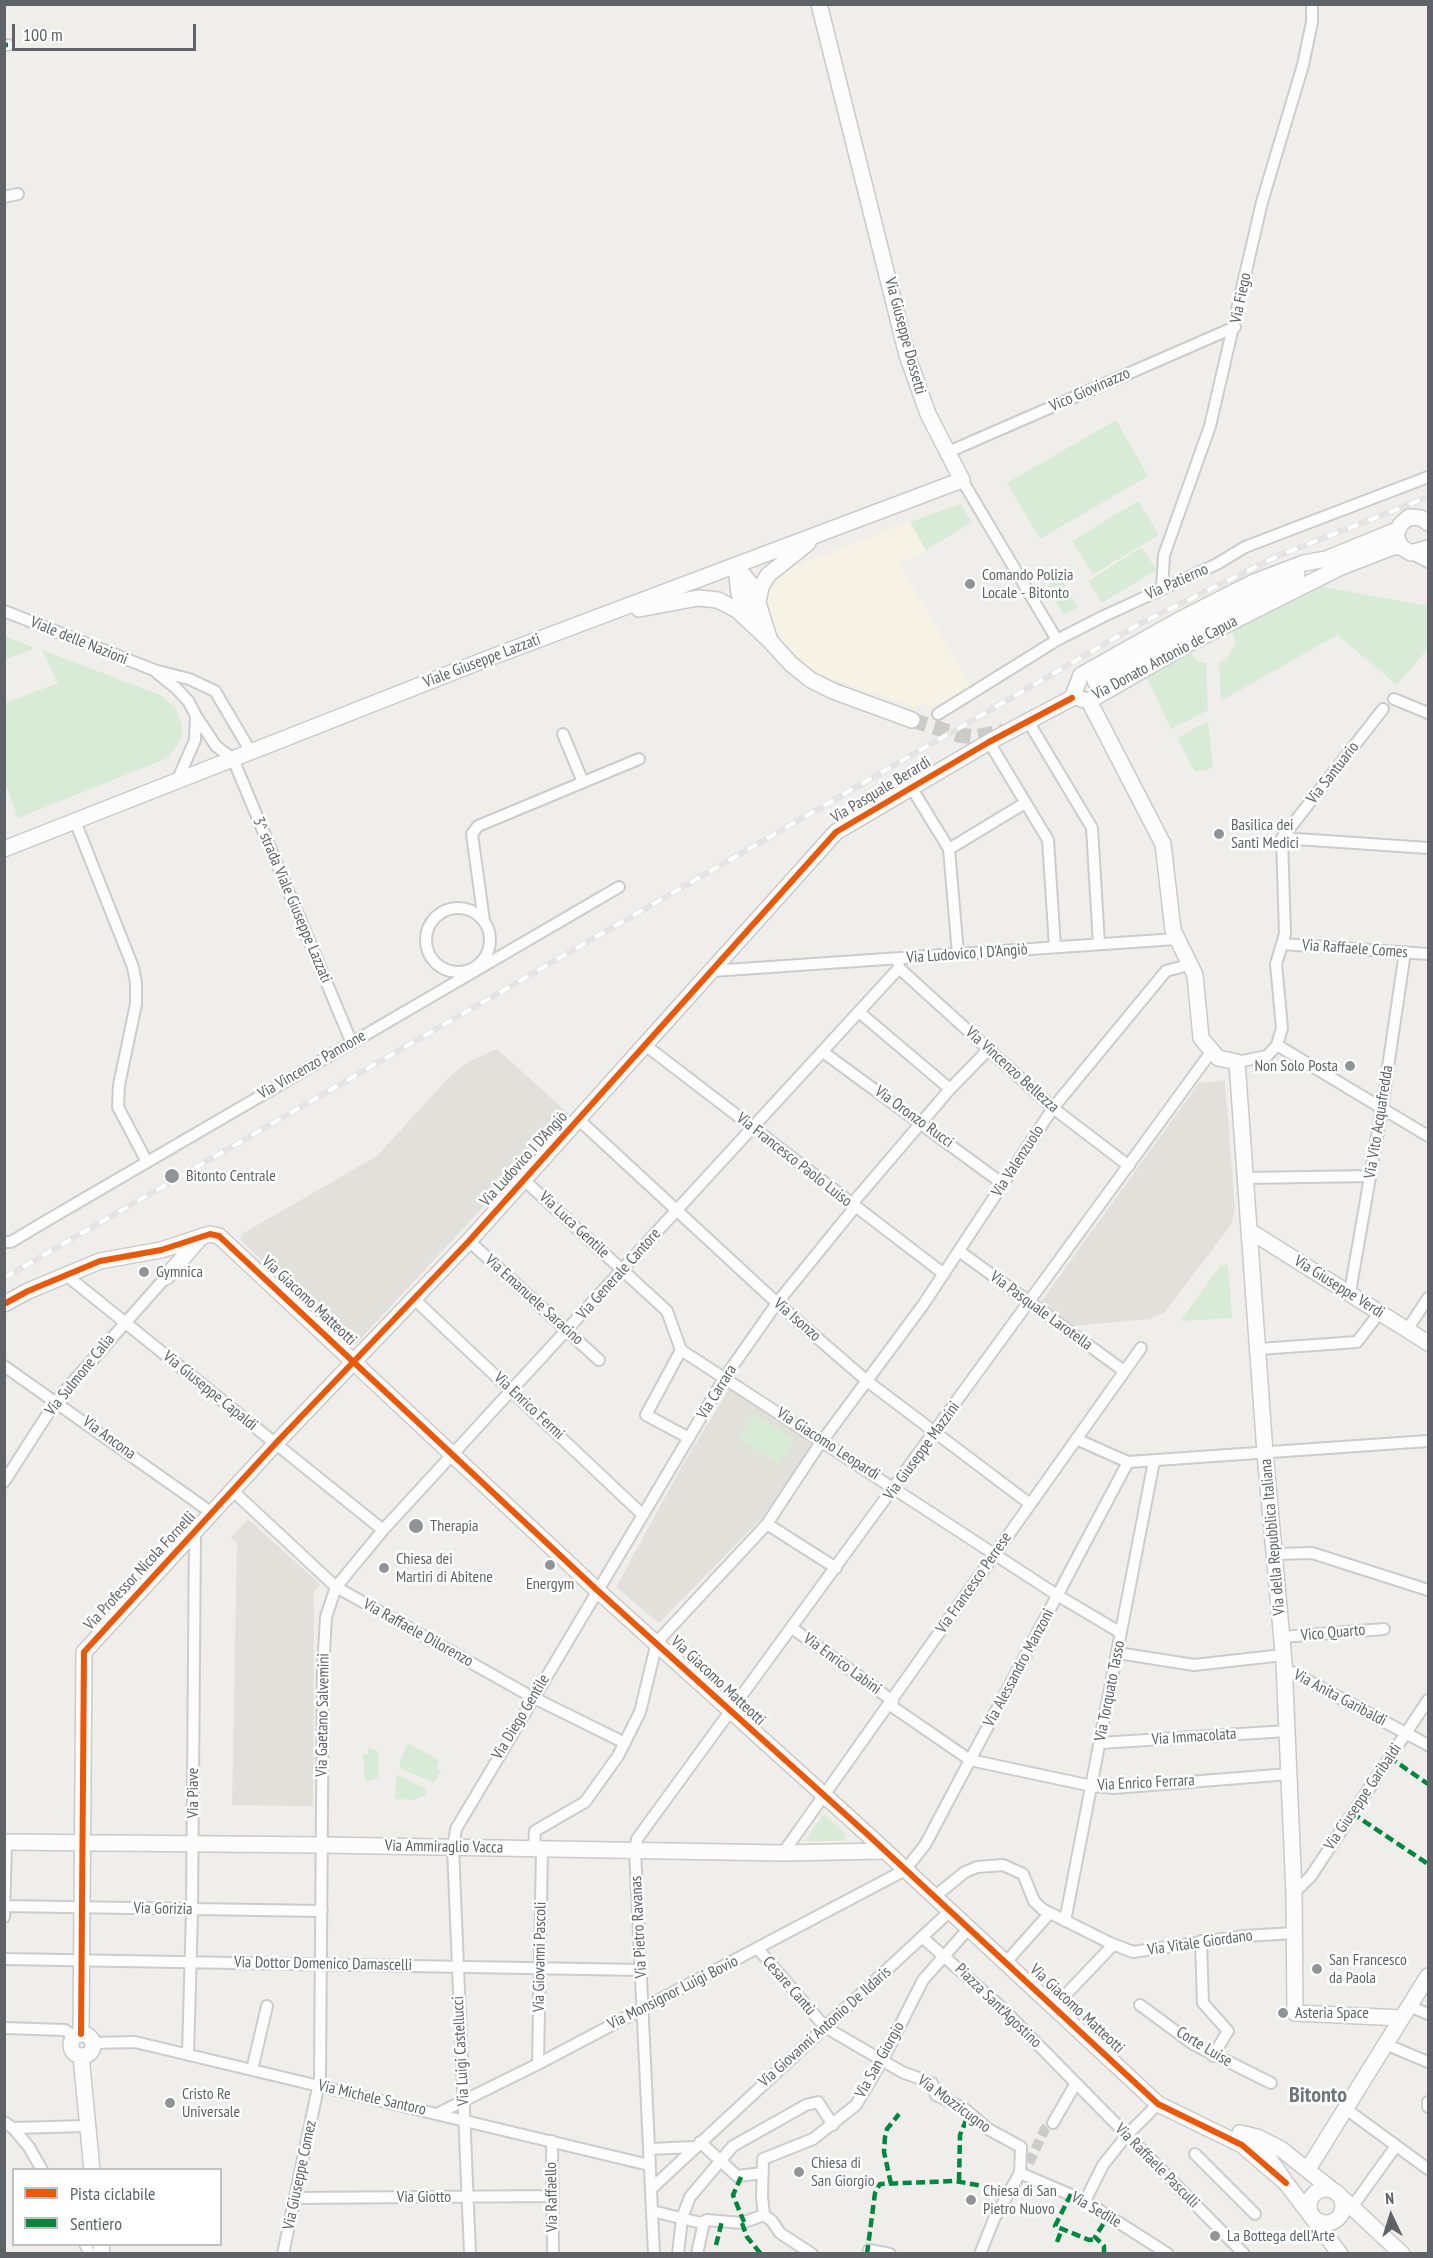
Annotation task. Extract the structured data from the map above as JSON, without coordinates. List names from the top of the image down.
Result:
{
  "streets": {
    "street": [
      "Via Fiego",
      "Via Giuseppe Dossetti",
      "Vico Giovinazzo",
      "Via Patierno",
      "Viale delle Nazioni",
      "Via Donato Antonio de Capua",
      "Viale Giuseppe Lazzati",
      "Via Santuario",
      "Via Pasquale Berardi",
      "3^ strada Viale Giuseppe Lazzati",
      "Via Raffaele Comes",
      "Via Ludovico I D'Angiò",
      "Via Vincenzo Pannone",
      "Via Vincenzo Bellezza",
      "Via Oronzo Rucci",
      "Via Vito Acquafredda",
      "Via Francesco Paolo Luiso",
      "Via Valenzuolo",
      "Via Luca Gentile",
      "Via Generale Cantore",
      "Via Giuseppe Verdi",
      "Via Emanuele Saracino",
      "Via Giacomo Matteotti",
      "Via Pasquale Larotella",
      "Via Isonzo",
      "Via Sulmone Calia",
      "Via Giuseppe Capaldi",
      "Via Carrara",
      "Via Enrico Fermi",
      "Via Ancona",
      "Via Giacomo Leopardi",
      "Via Giuseppe Mazzini",
      "Via della Repubblica Italiana",
      "Via Professor Nicola Fornelli",
      "Via Francesco Perrese",
      "Via Raffaele Dilorenzo",
      "Vico Quarto",
      "Via Enrico Labini",
      "Via Alessandro Manzoni",
      "Via Torquato Tasso",
      "Via Anita Garibaldi",
      "Via Gaetano Salvemini",
      "Via Diego Gentile",
      "Via Immacolata",
      "Via Enrico Ferrara",
      "Via Piave",
      "Via Giuseppe Garibaldi",
      "Via Ammiraglio Vacca",
      "Via Gorizia",
      "Via Pietro Ravanas",
      "Via Vitale Giordano",
      "Via Giovanni Pascoli",
      "Via Dottor Domenico Damascelli",
      "Cesare Cantù",
      "Via Monsignor Luigi Bovio",
      "Piazza Sant'Agostino",
      "Via Giovanni Antonio De Ildaris",
      "Corte Luise",
      "Via Luigi Castellucci",
      "Via San Giorgio",
      "Via Michele Santoro",
      "Via Mozzicugno",
      "Via Raffaele Pasculli",
      "Via Giuseppe Comez",
      "Via Giotto",
      "Via Raffaello",
      "Via Sedile"
    ]
  },
  "crossings": [
    ["Via Fiego", "Vico Giovinazzo"],
    ["Via Fiego", "Via Patierno"],
    ["Via Giuseppe Dossetti", "Vico Giovinazzo"],
    ["Via Giuseppe Dossetti", "Via Patierno"],
    ["Via Giuseppe Dossetti", "Viale Giuseppe Lazzati"],
    ["Viale delle Nazioni", "Viale Giuseppe Lazzati"],
    ["Viale delle Nazioni", "3^ strada Viale Giuseppe Lazzati"],
    ["Via Donato Antonio de Capua", "Via Pasquale Berardi"],
    ["Viale Giuseppe Lazzati", "3^ strada Viale Giuseppe Lazzati"],
    ["Via Pasquale Berardi", "Via Ludovico I D'Angiò"],
    ["3^ strada Viale Giuseppe Lazzati", "Via Vincenzo Pannone"],
    ["Via Raffaele Comes", "Via Vito Acquafredda"],
    ["Via Ludovico I D'Angiò", "Via Vincenzo Bellezza"],
    ["Via Ludovico I D'Angiò", "Via Francesco Paolo Luiso"],
    ["Via Ludovico I D'Angiò", "Via Luca Gentile"],
    ["Via Ludovico I D'Angiò", "Via Generale Cantore"],
    ["Via Ludovico I D'Angiò", "Via Emanuele Saracino"],
    ["Via Ludovico I D'Angiò", "Via Giacomo Matteotti"],
    ["Via Ludovico I D'Angiò", "Via Isonzo"],
    ["Via Ludovico I D'Angiò", "Via Enrico Fermi"],
    ["Via Ludovico I D'Angiò", "Via Professor Nicola Fornelli"],
    ["Via Vincenzo Bellezza", "Via Valenzuolo"],
    ["Via Vincenzo Bellezza", "Via Generale Cantore"],
    ["Via Vincenzo Bellezza", "Via Carrara"],
    ["Via Vincenzo Bellezza", "Via Giuseppe Mazzini"],
    ["Via Oronzo Rucci", "Via Valenzuolo"],
    ["Via Oronzo Rucci", "Via Generale Cantore"],
    ["Via Oronzo Rucci", "Via Carrara"],
    ["Via Vito Acquafredda", "Via Giuseppe Verdi"],
    ["Via Francesco Paolo Luiso", "Via Valenzuolo"],
    ["Via Francesco Paolo Luiso", "Via Generale Cantore"],
    ["Via Francesco Paolo Luiso", "Via Carrara"],
    ["Via Valenzuolo", "Via Giacomo Matteotti"],
    ["Via Valenzuolo", "Via Pasquale Larotella"],
    ["Via Valenzuolo", "Via Isonzo"],
    ["Via Valenzuolo", "Via Giacomo Leopardi"],
    ["Via Luca Gentile", "Via Generale Cantore"],
    ["Via Generale Cantore", "Via Emanuele Saracino"],
    ["Via Generale Cantore", "Via Giacomo Matteotti"],
    ["Via Generale Cantore", "Via Isonzo"],
    ["Via Generale Cantore", "Via Giuseppe Capaldi"],
    ["Via Generale Cantore", "Via Enrico Fermi"],
    ["Via Generale Cantore", "Via Raffaele Dilorenzo"],
    ["Via Generale Cantore", "Via Gaetano Salvemini"],
    ["Via Giuseppe Verdi", "Via della Repubblica Italiana"],
    ["Via Giacomo Matteotti", "Via Carrara"],
    ["Via Giacomo Matteotti", "Via Giuseppe Mazzini"],
    ["Via Giacomo Matteotti", "Via Professor Nicola Fornelli"],
    ["Via Giacomo Matteotti", "Via Francesco Perrese"],
    ["Via Giacomo Matteotti", "Via Alessandro Manzoni"],
    ["Via Giacomo Matteotti", "Via Diego Gentile"],
    ["Via Giacomo Matteotti", "Via Ammiraglio Vacca"],
    ["Via Giacomo Matteotti", "Via Vitale Giordano"],
    ["Via Giacomo Matteotti", "Via Monsignor Luigi Bovio"],
    ["Via Giacomo Matteotti", "Via Giovanni Antonio De Ildaris"],
    ["Via Giacomo Matteotti", "Via San Giorgio"],
    ["Via Pasquale Larotella", "Via Giuseppe Mazzini"],
    ["Via Pasquale Larotella", "Via Francesco Perrese"],
    ["Via Isonzo", "Via Carrara"],
    ["Via Isonzo", "Via Giuseppe Mazzini"],
    ["Via Isonzo", "Via Francesco Perrese"],
    ["Via Sulmone Calia", "Via Giuseppe Capaldi"],
    ["Via Sulmone Calia", "Via Ancona"],
    ["Via Giuseppe Capaldi", "Via Professor Nicola Fornelli"],
    ["Via Carrara", "Via Enrico Fermi"],
    ["Via Carrara", "Via Giacomo Leopardi"],
    ["Via Carrara", "Via Diego Gentile"],
    ["Via Ancona", "Via Professor Nicola Fornelli"],
    ["Via Giacomo Leopardi", "Via Giuseppe Mazzini"],
    ["Via Giacomo Leopardi", "Via Francesco Perrese"],
    ["Via Giacomo Leopardi", "Via Alessandro Manzoni"],
    ["Via Giacomo Leopardi", "Via Torquato Tasso"],
    ["Via Giuseppe Mazzini", "Via Enrico Labini"],
    ["Via Giuseppe Mazzini", "Via Ammiraglio Vacca"],
    ["Via Giuseppe Mazzini", "Via Pietro Ravanas"],
    ["Via della Repubblica Italiana", "Vico Quarto"],
    ["Via della Repubblica Italiana", "Via Anita Garibaldi"],
    ["Via della Repubblica Italiana", "Via Immacolata"],
    ["Via della Repubblica Italiana", "Via Enrico Ferrara"],
    ["Via della Repubblica Italiana", "Via Giuseppe Garibaldi"],
    ["Via della Repubblica Italiana", "Via Vitale Giordano"],
    ["Via Professor Nicola Fornelli", "Via Raffaele Dilorenzo"],
    ["Via Professor Nicola Fornelli", "Via Piave"],
    ["Via Professor Nicola Fornelli", "Via Ammiraglio Vacca"],
    ["Via Professor Nicola Fornelli", "Via Gorizia"],
    ["Via Professor Nicola Fornelli", "Via Dottor Domenico Damascelli"],
    ["Via Professor Nicola Fornelli", "Via Michele Santoro"],
    ["Via Francesco Perrese", "Via Enrico Labini"],
    ["Via Francesco Perrese", "Via Ammiraglio Vacca"],
    ["Via Raffaele Dilorenzo", "Via Gaetano Salvemini"],
    ["Via Raffaele Dilorenzo", "Via Diego Gentile"],
    ["Via Enrico Labini", "Via Alessandro Manzoni"],
    ["Via Enrico Labini", "Via Enrico Ferrara"],
    ["Via Alessandro Manzoni", "Via Enrico Ferrara"],
    ["Via Alessandro Manzoni", "Via Monsignor Luigi Bovio"],
    ["Via Torquato Tasso", "Via Immacolata"],
    ["Via Torquato Tasso", "Via Enrico Ferrara"],
    ["Via Torquato Tasso", "Via Vitale Giordano"],
    ["Via Anita Garibaldi", "Via Giuseppe Garibaldi"],
    ["Via Gaetano Salvemini", "Via Ammiraglio Vacca"],
    ["Via Gaetano Salvemini", "Via Giuseppe Comez"],
    ["Via Diego Gentile", "Via Ammiraglio Vacca"],
    ["Via Diego Gentile", "Via Luigi Castellucci"],
    ["Via Piave", "Via Ammiraglio Vacca"],
    ["Via Piave", "Via Gorizia"],
    ["Via Piave", "Via Dottor Domenico Damascelli"],
    ["Via Piave", "Via Michele Santoro"],
    ["Via Ammiraglio Vacca", "Via Pietro Ravanas"],
    ["Via Ammiraglio Vacca", "Via Giovanni Pascoli"],
    ["Via Ammiraglio Vacca", "Via Luigi Castellucci"],
    ["Via Ammiraglio Vacca", "Via Giuseppe Comez"],
    ["Via Gorizia", "Via Giuseppe Comez"],
    ["Via Pietro Ravanas", "Via Dottor Domenico Damascelli"],
    ["Via Pietro Ravanas", "Via Monsignor Luigi Bovio"],
    ["Via Pietro Ravanas", "Via Giovanni Antonio De Ildaris"],
    ["Via Pietro Ravanas", "Via Michele Santoro"],
    ["Via Giovanni Pascoli", "Via Dottor Domenico Damascelli"],
    ["Via Giovanni Pascoli", "Via Monsignor Luigi Bovio"],
    ["Via Dottor Domenico Damascelli", "Via Luigi Castellucci"],
    ["Via Dottor Domenico Damascelli", "Via Giuseppe Comez"],
    ["Cesare Cantù", "Via Monsignor Luigi Bovio"],
    ["Cesare Cantù", "Via Giovanni Antonio De Ildaris"],
    ["Cesare Cantù", "Via San Giorgio"],
    ["Cesare Cantù", "Via Mozzicugno"],
    ["Via Monsignor Luigi Bovio", "Via Luigi Castellucci"],
    ["Via Monsignor Luigi Bovio", "Via Michele Santoro"],
    ["Piazza Sant'Agostino", "Via Giovanni Antonio De Ildaris"],
    ["Piazza Sant'Agostino", "Via San Giorgio"],
    ["Piazza Sant'Agostino", "Via Raffaele Pasculli"],
    ["Via Luigi Castellucci", "Via Michele Santoro"],
    ["Via Luigi Castellucci", "Via Giotto"],
    ["Via San Giorgio", "Via Mozzicugno"],
    ["Via Michele Santoro", "Via Giuseppe Comez"],
    ["Via Michele Santoro", "Via Raffaello"],
    ["Via Mozzicugno", "Via Sedile"],
    ["Via Giuseppe Comez", "Via Giotto"],
    ["Via Giotto", "Via Raffaello"]
  ],
  "districts": ["Bitonto"],
  "places": [
    "Comando Polizia Locale - Bitonto",
    "Basilica dei Santi Medici",
    "Non Solo Posta",
    "Bitonto Centrale",
    "Gymnica",
    "Therapia",
    "Energym",
    "Chiesa dei Martiri di Abitene",
    "San Francesco da Paola",
    "Asteria Space",
    "Cristo Re Universale",
    "Chiesa di San Giorgio",
    "Chiesa di San Pietro Nuovo",
    "La Bottega dell'Arte"
  ],
  "legend": ["Pista ciclabile", "Sentiero"],
  "scale_bar": "100 m",
  "north": "top"
}
